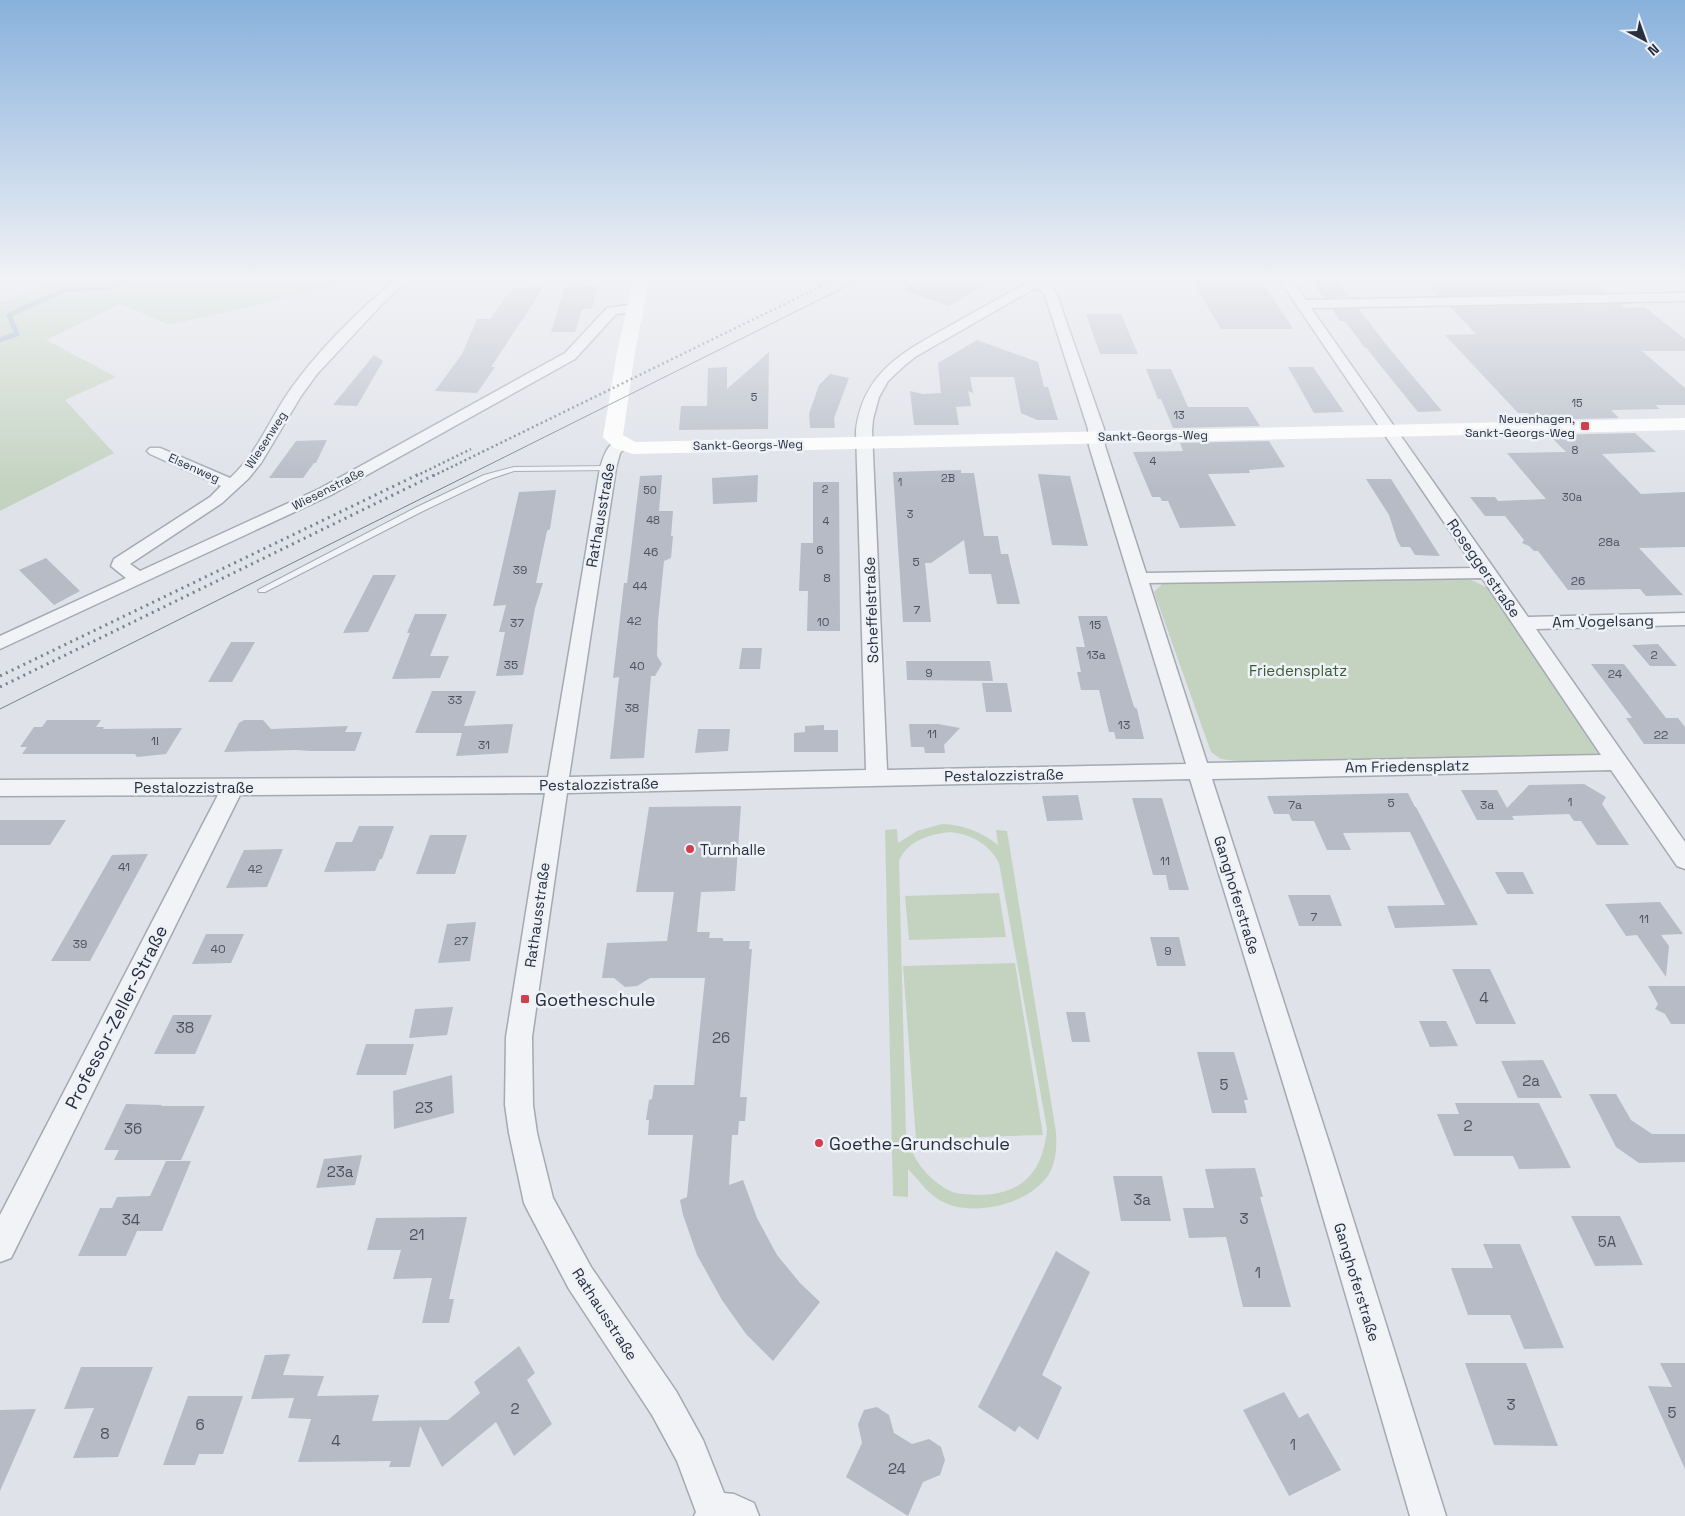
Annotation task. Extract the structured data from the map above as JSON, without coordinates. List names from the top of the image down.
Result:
{
  "streets": {
    "street": [
      "Sankt-Georgs-Weg",
      "Wiesenweg",
      "Elsenweg",
      "Wiesenstraße",
      "Rathausstraße",
      "Roseggerstraße",
      "Scheffelstraße",
      "Am Vogelsang",
      "Am Friedensplatz",
      "Pestalozzistraße",
      "Ganghoferstraße",
      "Professor-Zeller-Straße"
    ]
  },
  "crossings": [
    ["Sankt-Georgs-Weg", "Rathausstraße"],
    ["Sankt-Georgs-Weg", "Roseggerstraße"],
    ["Sankt-Georgs-Weg", "Scheffelstraße"],
    ["Sankt-Georgs-Weg", "Ganghoferstraße"],
    ["Wiesenweg", "Elsenweg"],
    ["Wiesenweg", "Wiesenstraße"],
    ["Rathausstraße", "Pestalozzistraße"],
    ["Roseggerstraße", "Am Vogelsang"],
    ["Roseggerstraße", "Am Friedensplatz"],
    ["Scheffelstraße", "Pestalozzistraße"],
    ["Am Friedensplatz", "Pestalozzistraße"],
    ["Am Friedensplatz", "Ganghoferstraße"],
    ["Pestalozzistraße", "Ganghoferstraße"],
    ["Pestalozzistraße", "Professor-Zeller-Straße"]
  ],
  "parks": ["Friedensplatz"],
  "places": {
    "transit": ["Neuenhagen, Sankt-Georgs-Weg", "Goetheschule"],
    "other": ["Turnhalle", "Goethe-Grundschule"]
  },
  "house_numbers": [
    "5",
    "15",
    "13",
    "8",
    "4",
    "2B",
    "1",
    "2",
    "50",
    "30a",
    "3",
    "48",
    "4",
    "28a",
    "6",
    "46",
    "5",
    "39",
    "8",
    "26",
    "44",
    "7",
    "42",
    "10",
    "37",
    "15",
    "13a",
    "2",
    "35",
    "40",
    "9",
    "24",
    "33",
    "38",
    "13",
    "11",
    "22",
    "1!",
    "31",
    "1",
    "5",
    "7a",
    "3a",
    "11",
    "41",
    "42",
    "7",
    "11",
    "27",
    "39",
    "40",
    "9",
    "4",
    "38",
    "26",
    "2a",
    "5",
    "23",
    "2",
    "36",
    "23a",
    "3a",
    "3",
    "34",
    "21",
    "5A",
    "1",
    "3",
    "2",
    "5",
    "6",
    "8",
    "4",
    "1",
    "24"
  ],
  "north": "bottom right"
}
